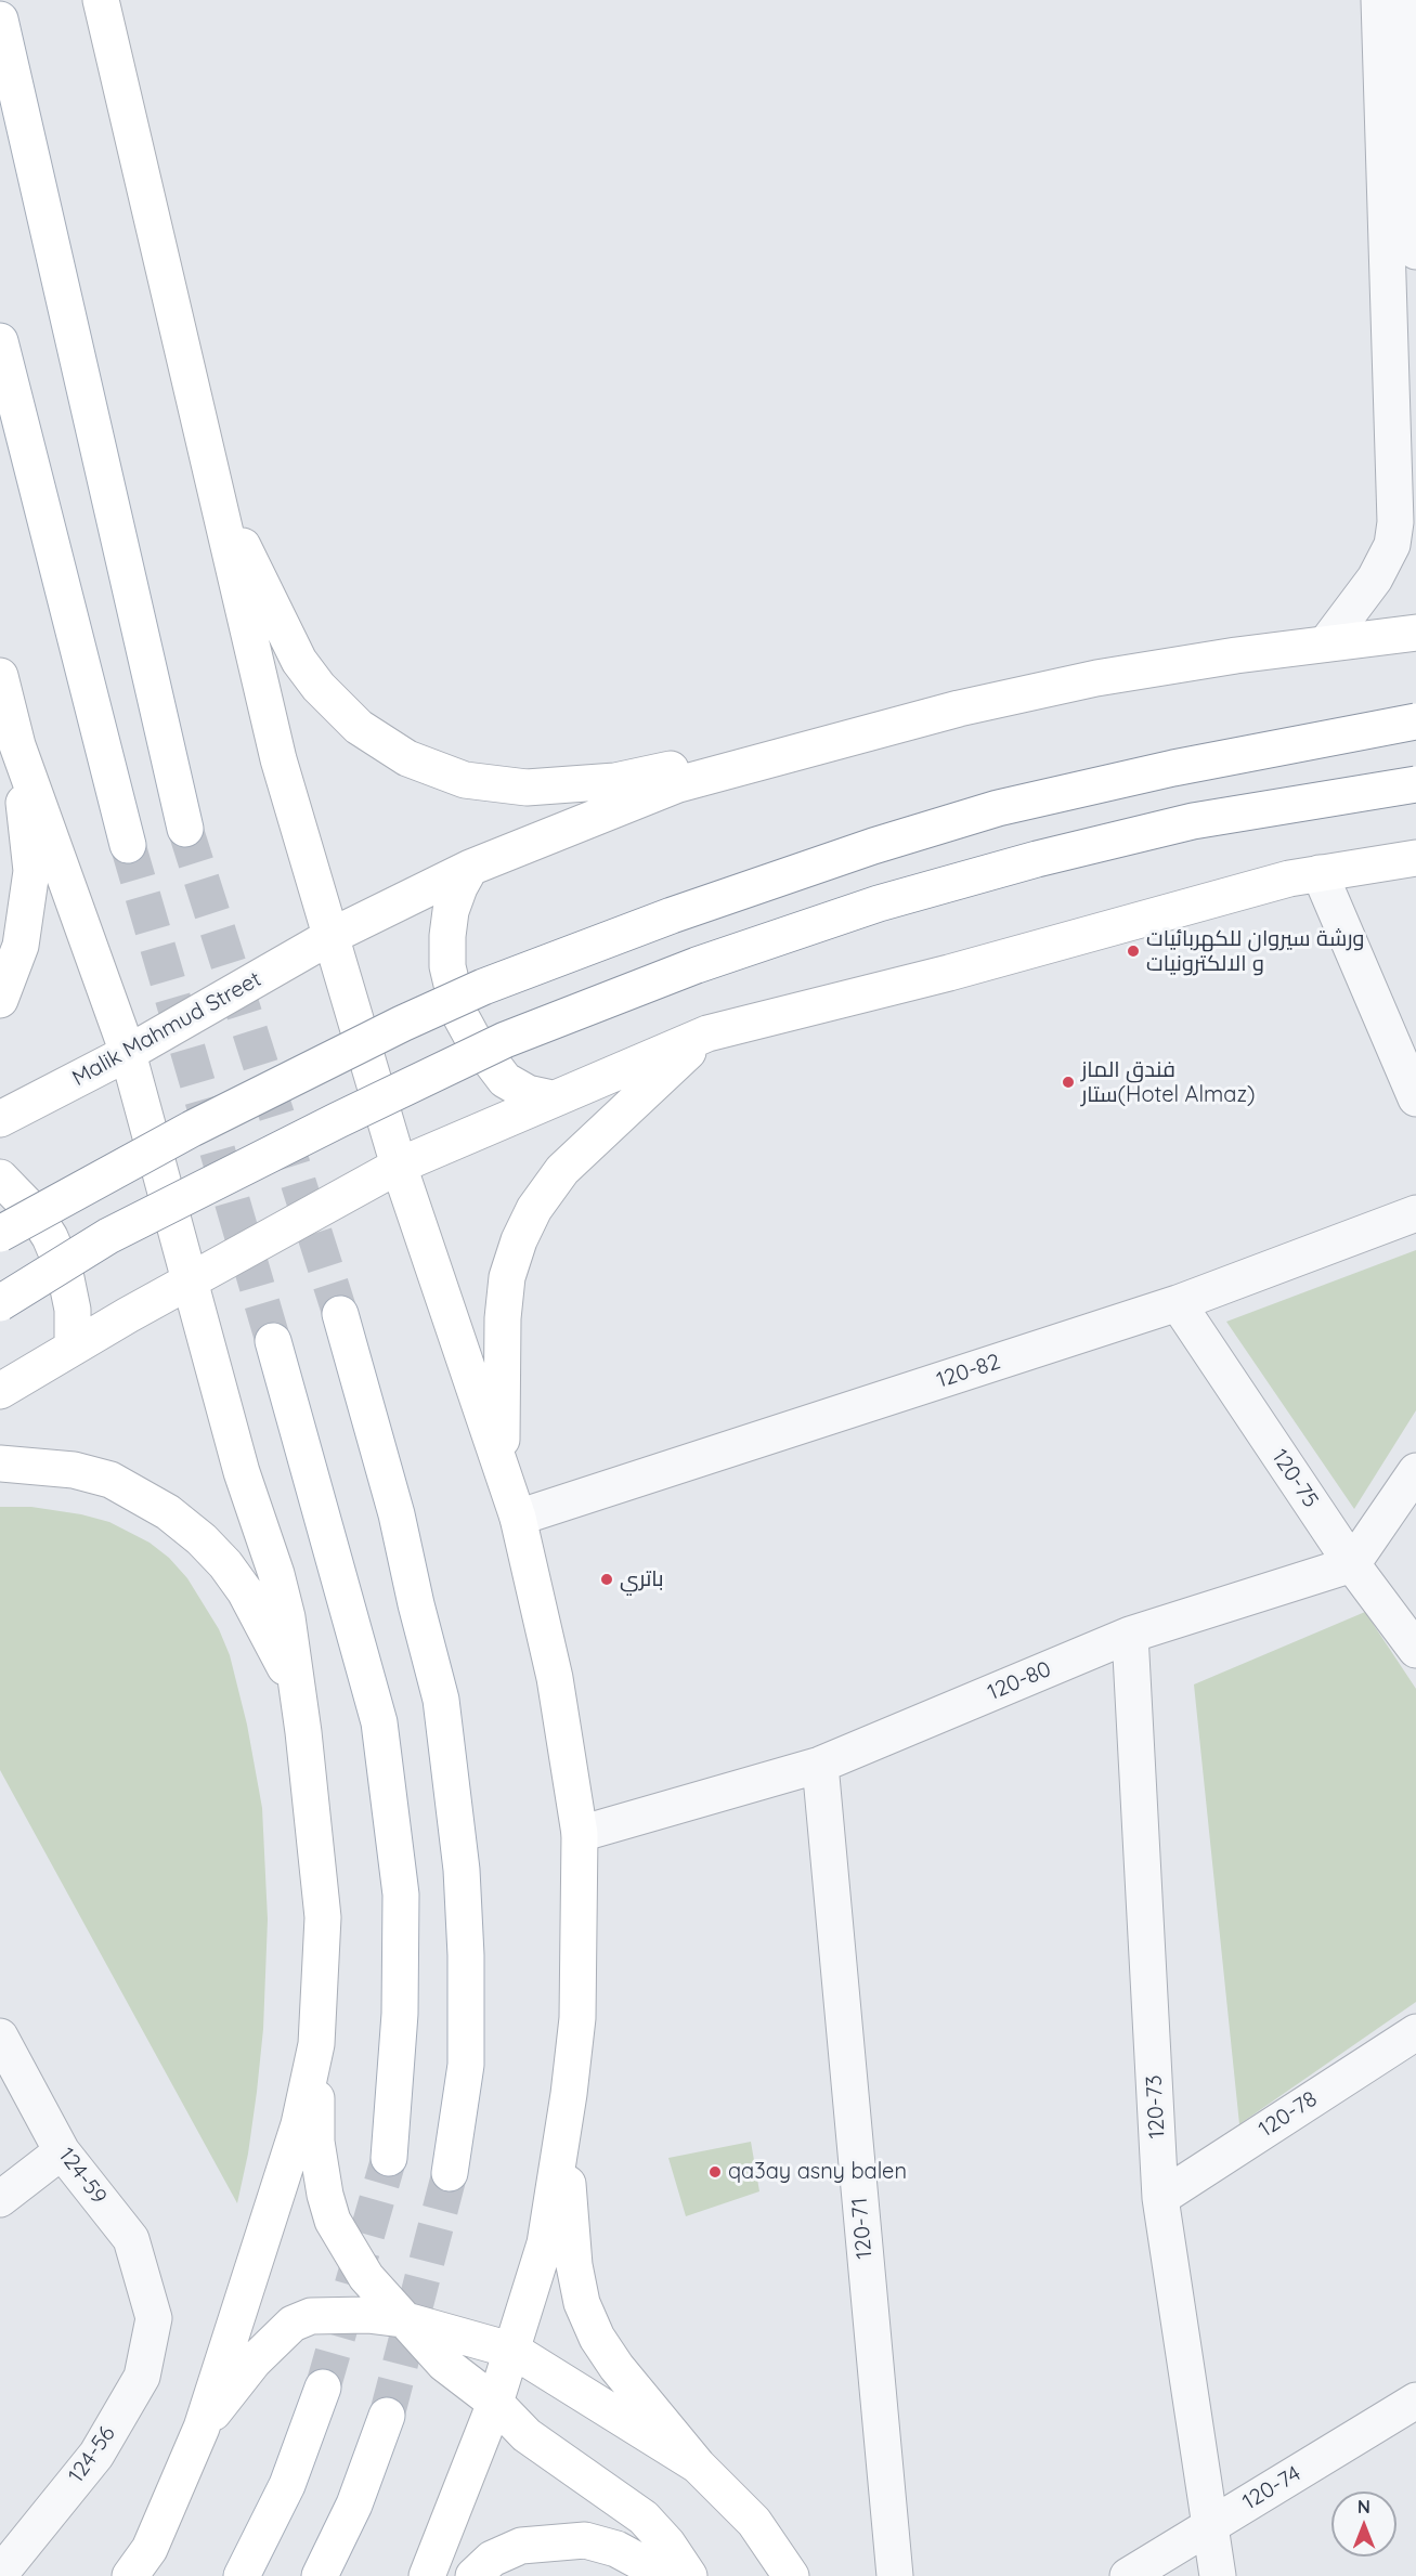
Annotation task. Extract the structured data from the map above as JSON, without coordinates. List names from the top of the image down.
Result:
{
  "streets": {
    "main road": ["Malik Mahmud Street"],
    "street": [
      "120-82",
      "120-75",
      "120-80",
      "120-73",
      "120-78",
      "124-59",
      "120-71",
      "124-56",
      "120-74"
    ]
  },
  "crossings": [
    ["120-82", "120-75"],
    ["120-75", "120-80"],
    ["120-80", "120-73"],
    ["120-80", "120-71"],
    ["120-73", "120-78"],
    ["120-73", "120-74"],
    ["124-59", "124-56"]
  ],
  "places": [
    "ورشة سيروان للكهربائيات و الالكترونيات",
    "فندق الماز ستار(Hotel Almaz)",
    "باتري",
    "qa3ay asny balen"
  ],
  "north": "top"
}
